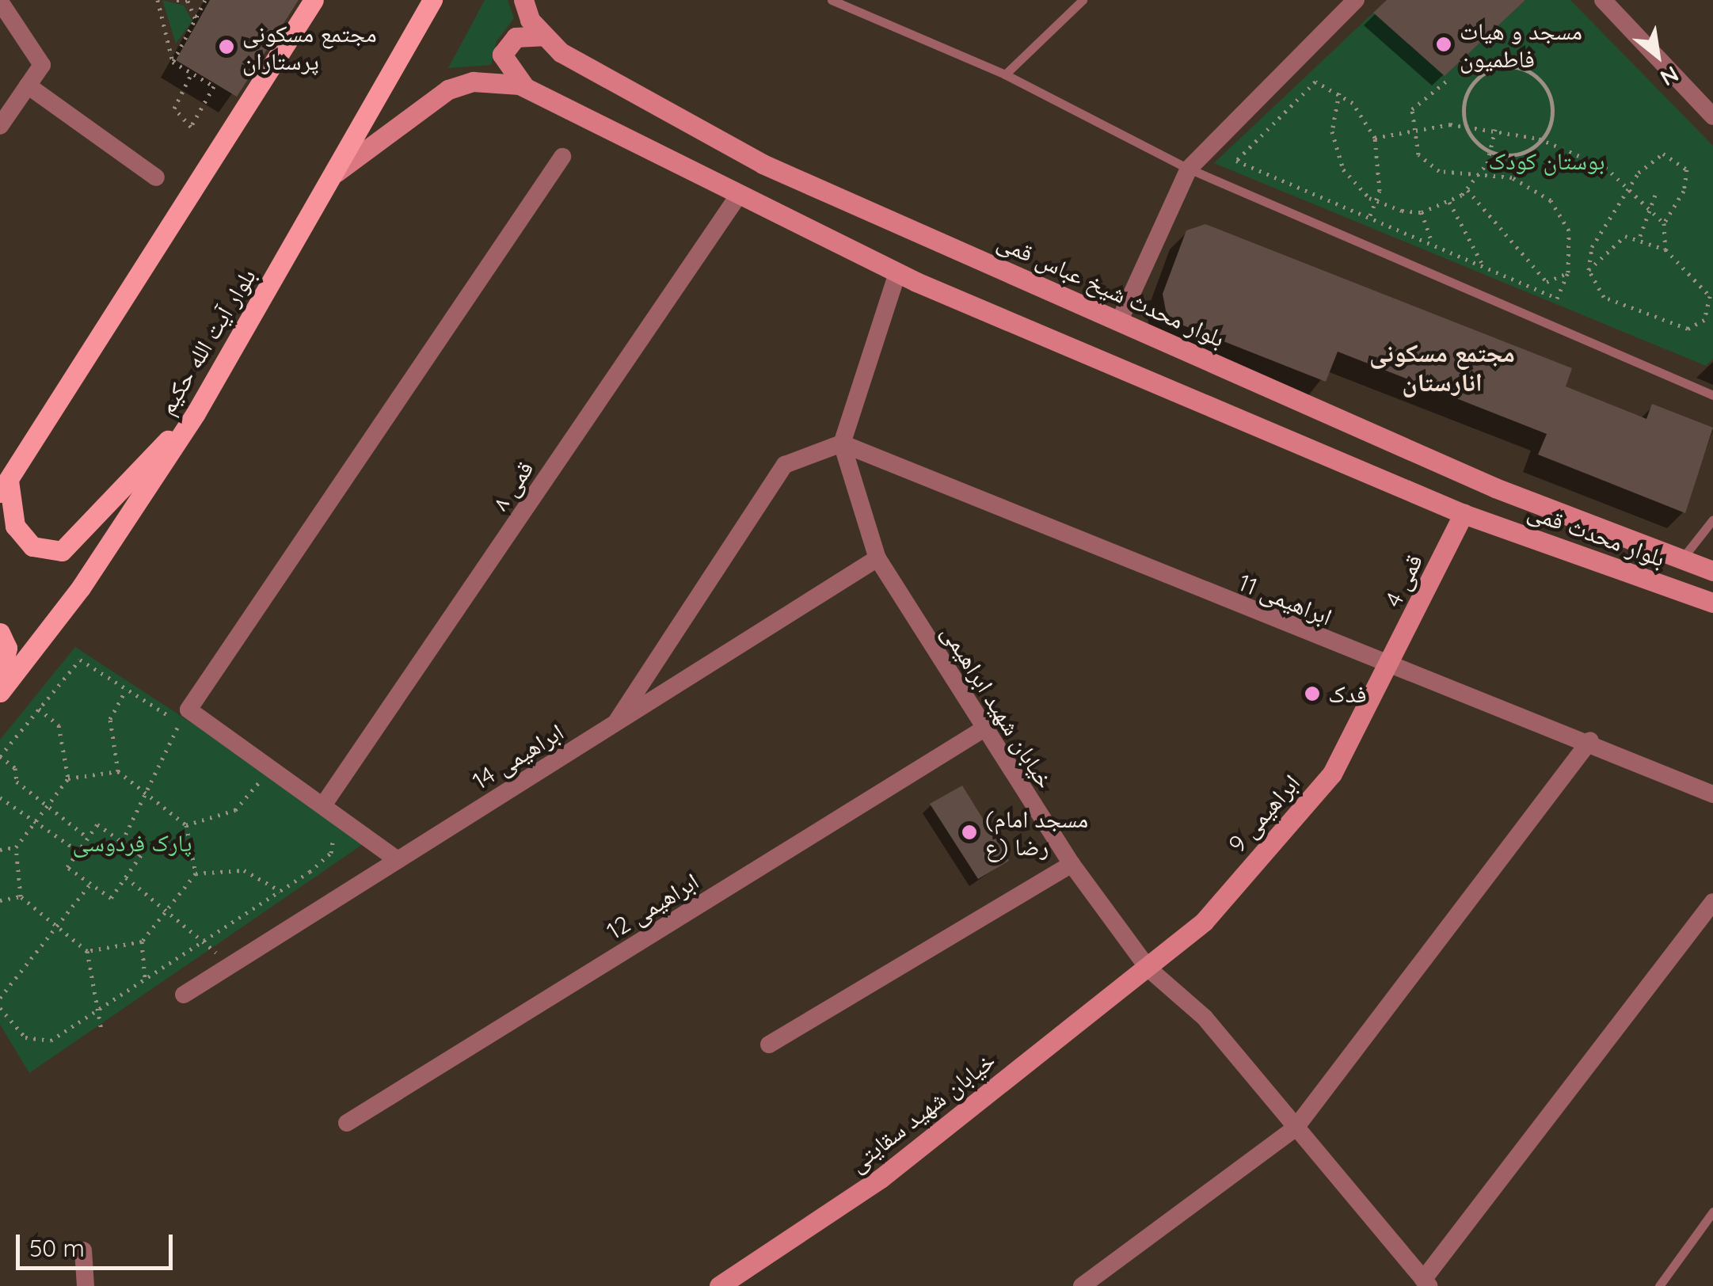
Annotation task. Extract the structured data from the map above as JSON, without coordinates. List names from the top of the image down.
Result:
{
  "streets": {
    "main road": [
      "بلوار محدث شیخ عباس قمی",
      "بلوار آیت الله حکیم",
      "بلوار محدث قمی",
      "قمی 4",
      "ابراهیمی 9",
      "خیابان شهید سقایتی"
    ],
    "street": [
      "قمی ۸",
      "ابراهیمی 11",
      "خیابان شهید ابراهیمی",
      "ابراهیمی 14",
      "ابراهیمی 12"
    ]
  },
  "crossings": [
    ["بلوار محدث قمی", "قمی 4"],
    ["قمی 4", "ابراهیمی 11"],
    ["قمی 4", "ابراهیمی 9"],
    ["ابراهیمی 11", "خیابان شهید ابراهیمی"],
    ["ابراهیمی 11", "ابراهیمی 9"],
    ["خیابان شهید ابراهیمی", "ابراهیمی 14"],
    ["خیابان شهید ابراهیمی", "ابراهیمی 9"],
    ["خیابان شهید ابراهیمی", "ابراهیمی 12"],
    ["خیابان شهید ابراهیمی", "خیابان شهید سقایتی"],
    ["ابراهیمی 9", "خیابان شهید سقایتی"]
  ],
  "districts": ["مجتمع مسکونی انارستان"],
  "parks": ["بوستان کودک", "پارک فردوسی"],
  "places": [
    "مسجد و هیات فاطمیون",
    "مجتمع مسکونی پرستاران",
    "فدک",
    "(مسجد امام رضا (ع"
  ],
  "scale_bar": "50 m",
  "north": "bottom right"
}
